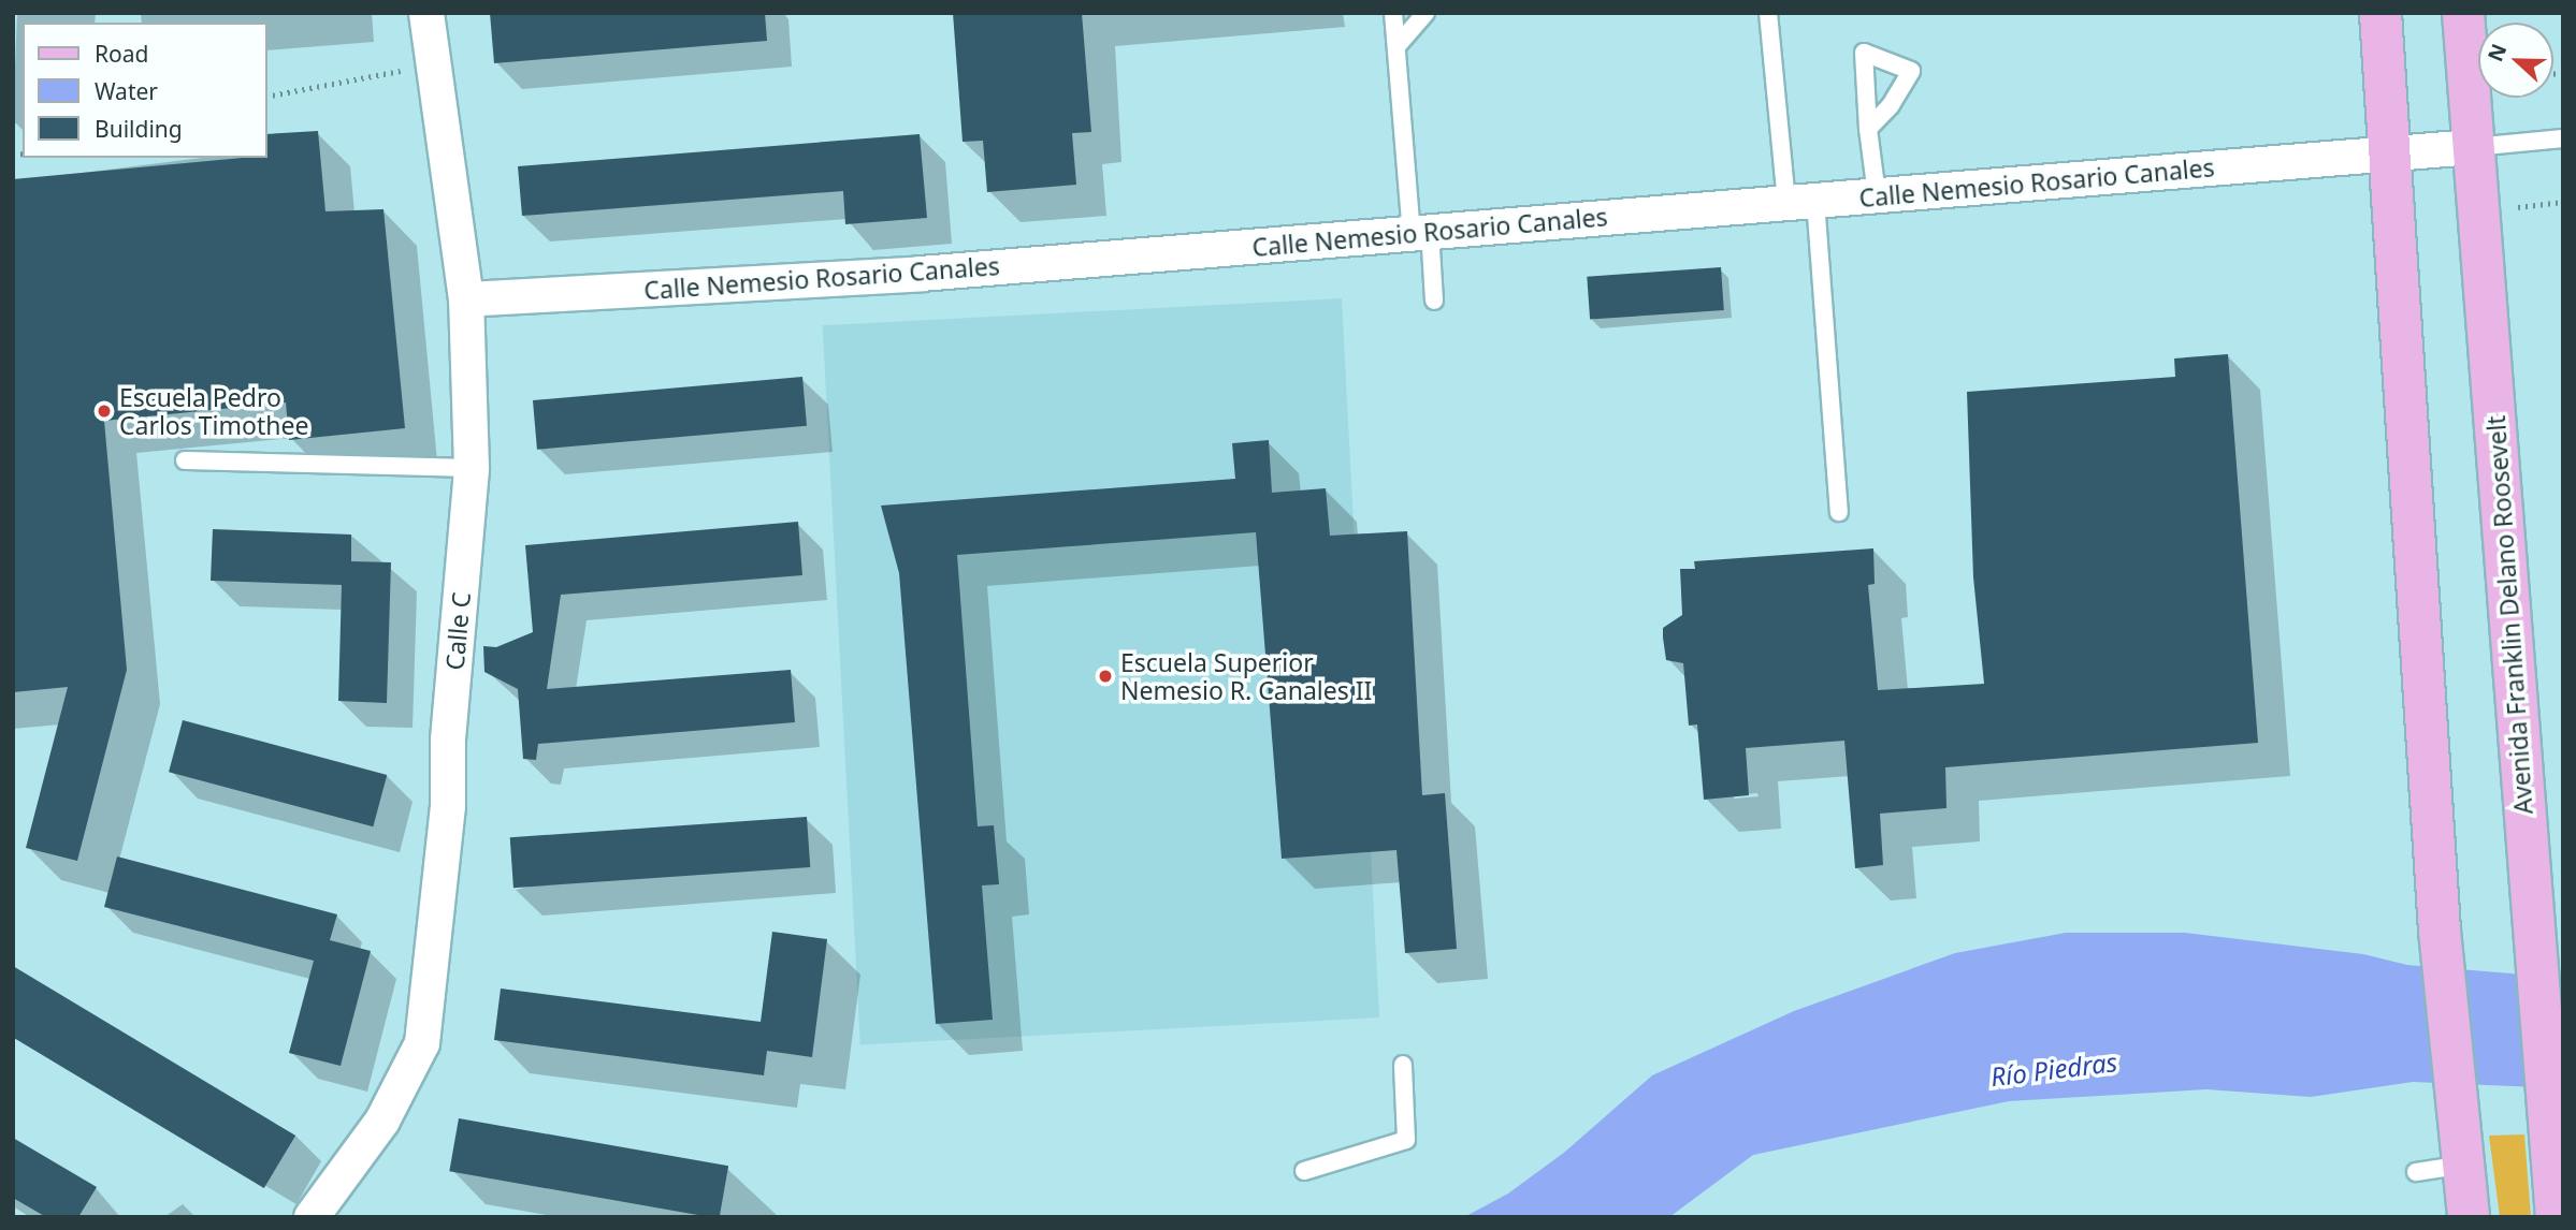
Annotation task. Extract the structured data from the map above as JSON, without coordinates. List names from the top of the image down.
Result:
{
  "streets": {
    "main road": ["Avenida Franklin Delano Roosevelt"],
    "street": ["Calle Nemesio Rosario Canales", "Calle C"]
  },
  "crossings": [
    ["Calle Nemesio Rosario Canales", "Avenida Franklin Delano Roosevelt"],
    ["Calle Nemesio Rosario Canales", "Calle C"]
  ],
  "water": ["Río Piedras"],
  "places": ["Escuela Pedro Carlos Timothee", "Escuela Superior Nemesio R. Canales II"],
  "legend": ["Road", "Water", "Building"],
  "north": "left"
}
